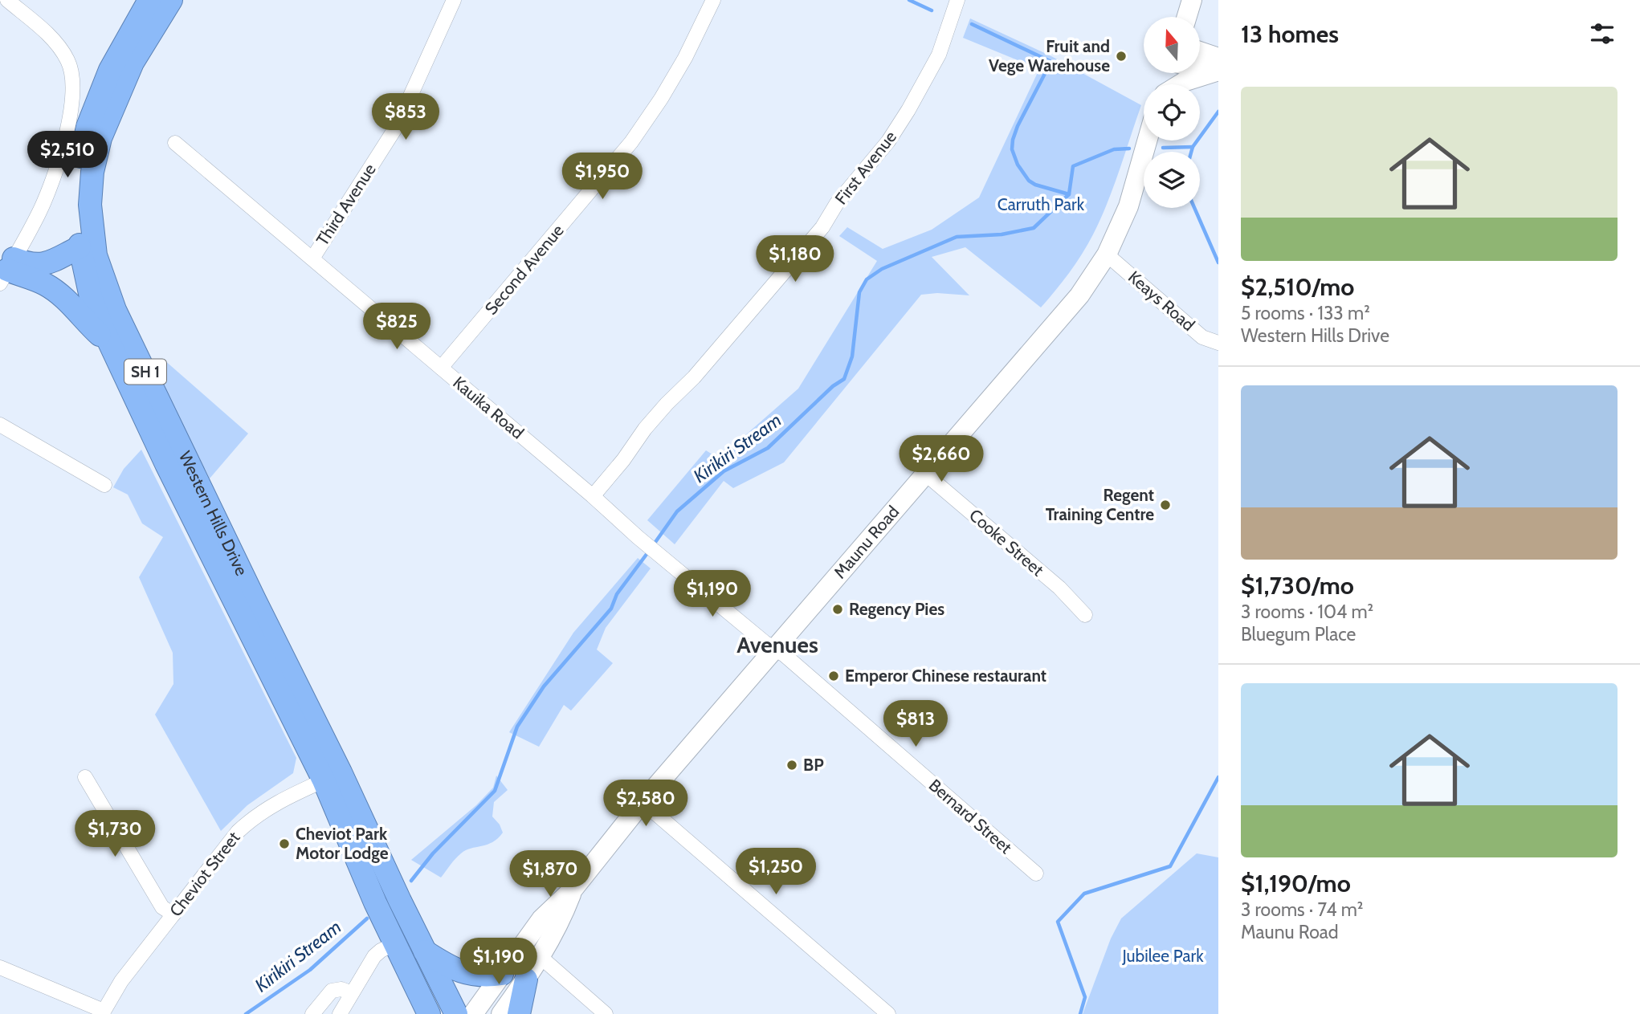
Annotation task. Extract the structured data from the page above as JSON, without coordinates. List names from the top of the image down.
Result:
{
  "streets": {
    "highway": ["SH 1", "Western Hills Drive"],
    "main road": ["Maunu Road"],
    "street": [
      "First Avenue",
      "Third Avenue",
      "Second Avenue",
      "Keays Road",
      "Kauika Road",
      "Cooke Street",
      "Bernard Street",
      "Cheviot Street"
    ]
  },
  "crossings": [
    ["First Avenue", "Kauika Road"],
    ["Third Avenue", "Kauika Road"],
    ["Second Avenue", "Kauika Road"],
    ["Keays Road", "Maunu Road"],
    ["Kauika Road", "Maunu Road"],
    ["Kauika Road", "Bernard Street"],
    ["Western Hills Drive", "Cheviot Street"],
    ["Maunu Road", "Cooke Street"],
    ["Maunu Road", "Bernard Street"]
  ],
  "districts": ["Avenues"],
  "water": ["Kirikiri Stream"],
  "parks": ["Carruth Park", "Jubilee Park"],
  "places": [
    "Fruit and Vege Warehouse",
    "Regent Training Centre",
    "Regency Pies",
    "Emperor Chinese restaurant",
    "BP",
    "Cheviot Park Motor Lodge"
  ],
  "north": "top",
  "page": {
    "heading": "13 homes",
    "list": [
      {
        "name": "$2,510/mo",
        "note": "5 rooms · 133 m² · Western Hills Drive"
      },
      {
        "name": "$1,730/mo",
        "note": "3 rooms · 104 m² · Bluegum Place"
      },
      {
        "name": "$1,190/mo",
        "note": "3 rooms · 74 m² · Maunu Road"
      }
    ],
    "price": [
      "$853",
      "$2,510",
      "$1,950",
      "$1,180",
      "$825",
      "$2,660",
      "$1,190",
      "$813",
      "$2,580",
      "$1,730",
      "$1,250",
      "$1,870",
      "$1,190"
    ]
  }
}
